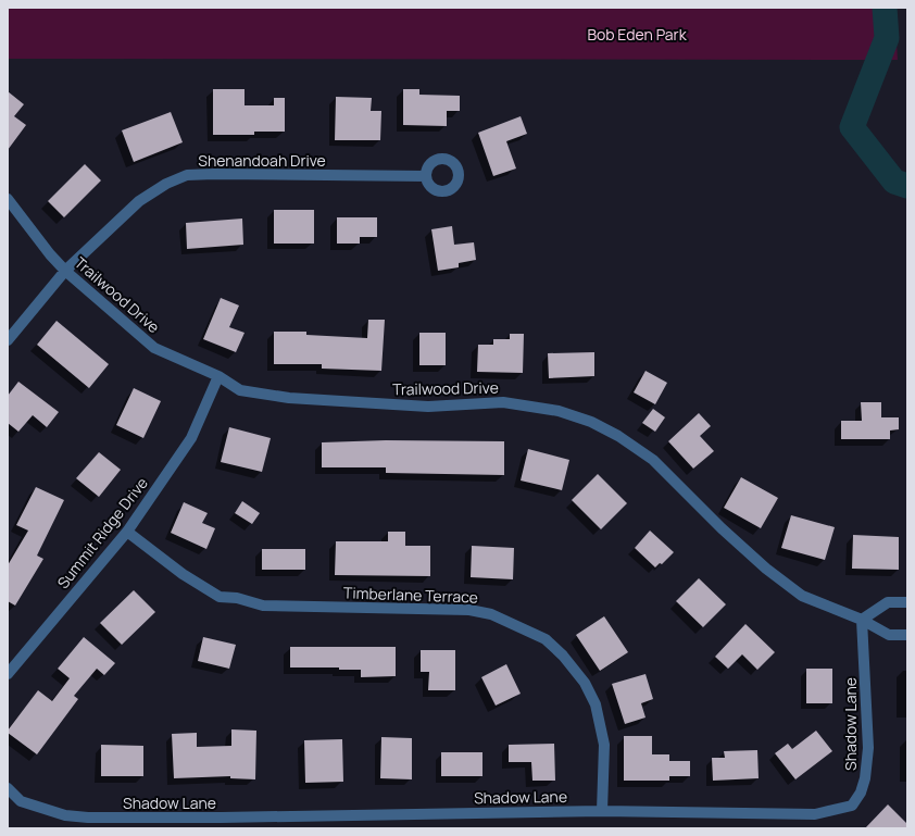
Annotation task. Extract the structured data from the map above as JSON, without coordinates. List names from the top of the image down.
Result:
{
  "streets": {
    "street": [
      "Shenandoah Drive",
      "Trailwood Drive",
      "Summit Ridge Drive",
      "Timberlane Terrace",
      "Shadow Lane"
    ]
  },
  "crossings": [
    ["Shenandoah Drive", "Trailwood Drive"],
    ["Trailwood Drive", "Summit Ridge Drive"],
    ["Trailwood Drive", "Shadow Lane"],
    ["Summit Ridge Drive", "Timberlane Terrace"],
    ["Timberlane Terrace", "Shadow Lane"]
  ],
  "parks": ["Bob Eden Park"]
}
